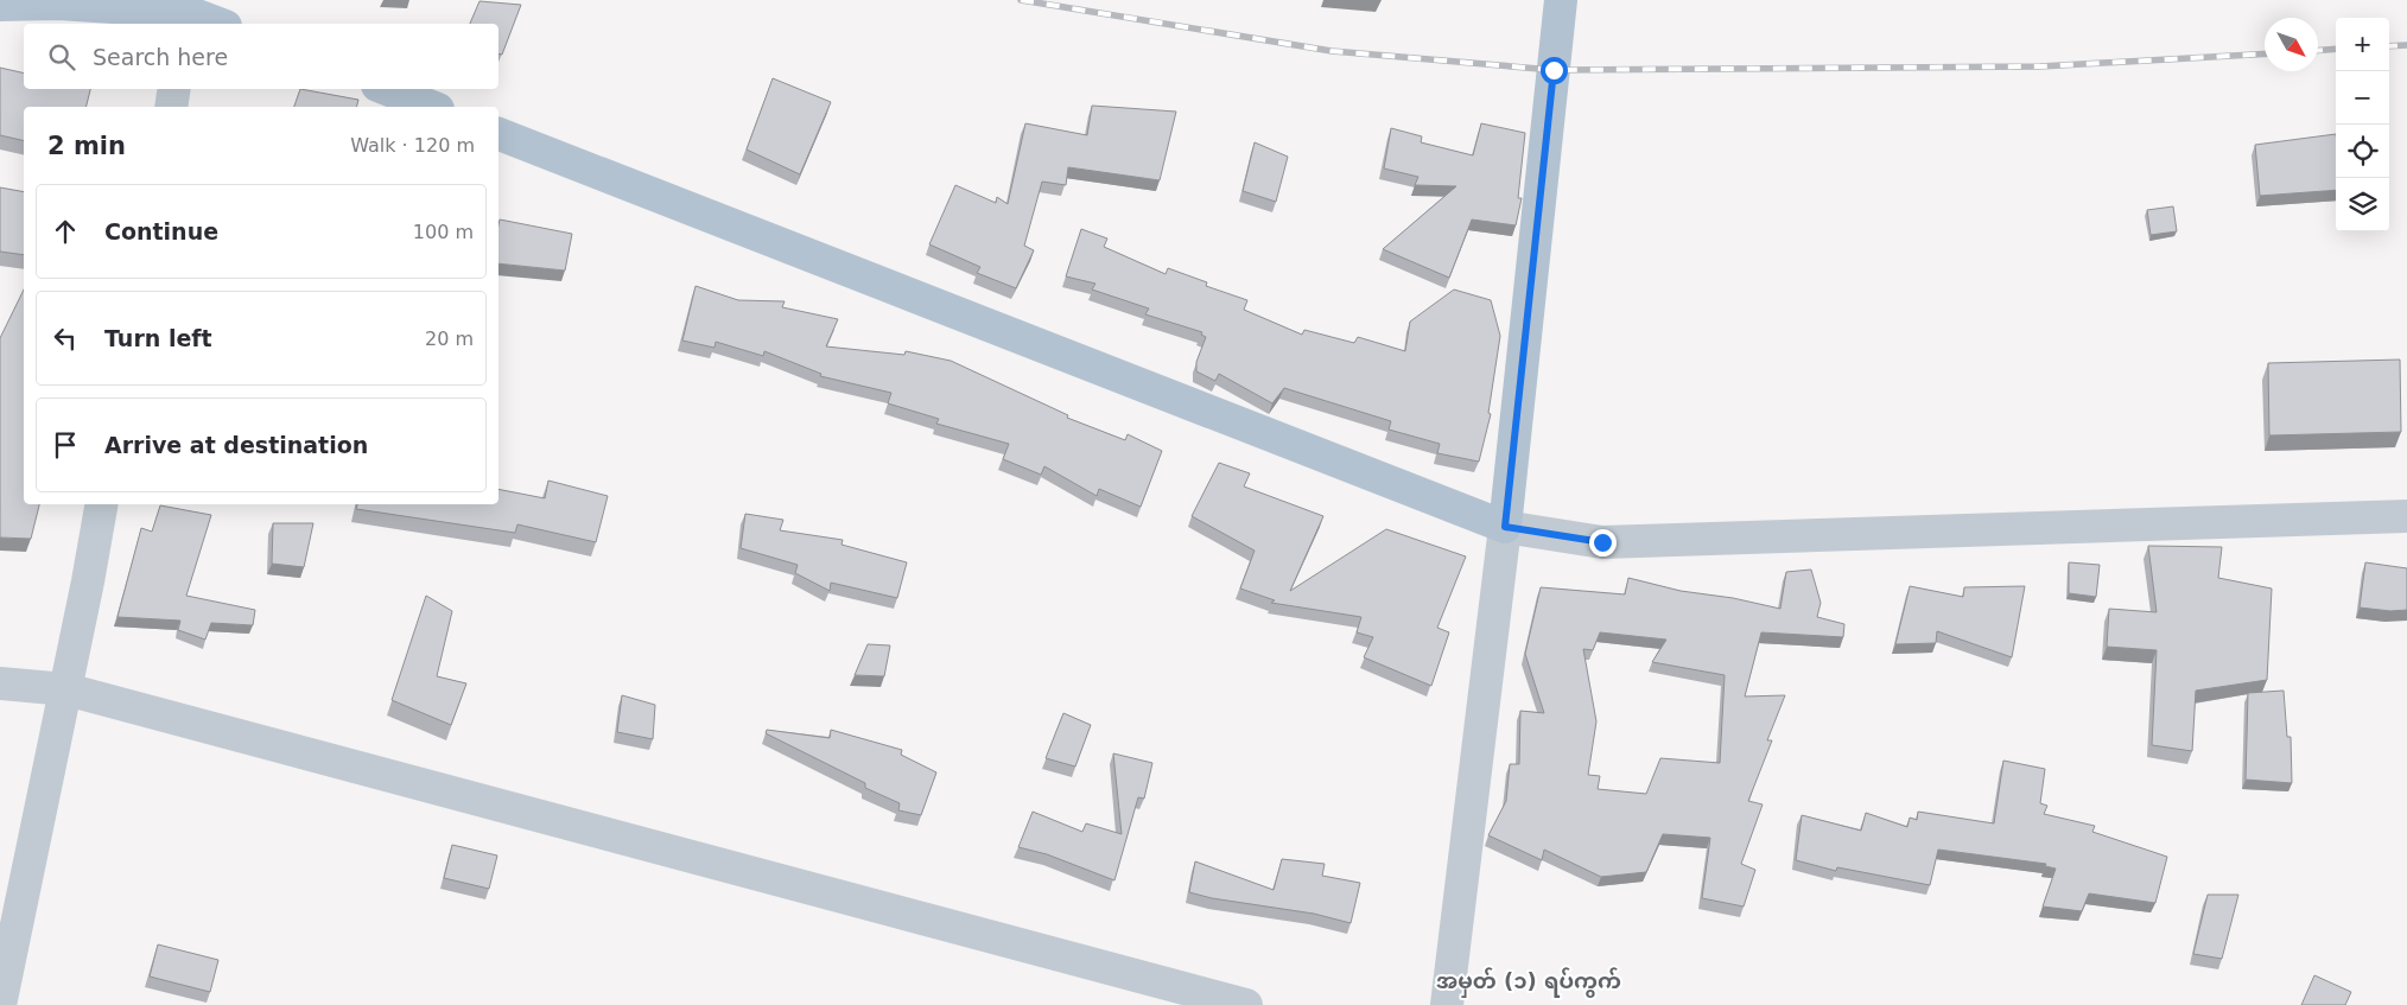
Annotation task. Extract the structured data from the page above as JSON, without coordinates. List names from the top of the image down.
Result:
{
  "districts": ["အမှတ် (၁) ရပ်ကွက်"],
  "north": "bottom right",
  "page": {
    "map_buttons": ["+", "−"],
    "search": "Search here",
    "heading": ["2 min", "Walk · 120 m"],
    "list": [
      ["Continue", "100 m"],
      ["Turn left", "20 m"],
      "Arrive at destination"
    ]
  }
}
